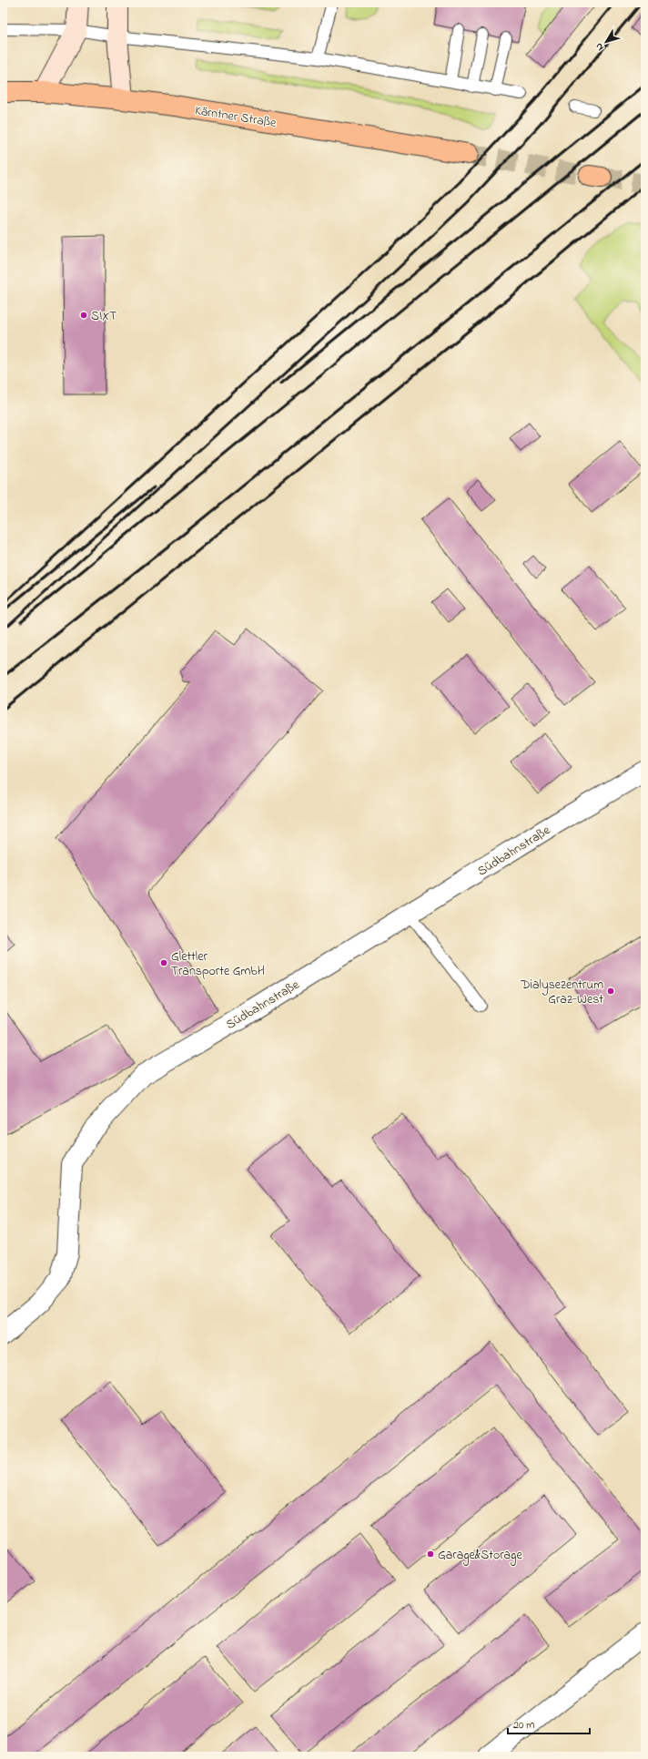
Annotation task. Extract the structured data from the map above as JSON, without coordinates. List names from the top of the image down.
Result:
{
  "streets": {
    "main road": ["Kärntner Straße"],
    "street": ["Südbahnstraße"]
  },
  "places": [
    "SIXT",
    "Glettler Transporte GmbH",
    "Dialysezentrum Graz-West",
    "Garage&Storage"
  ],
  "scale_bar": "20 m",
  "north": "bottom left"
}
